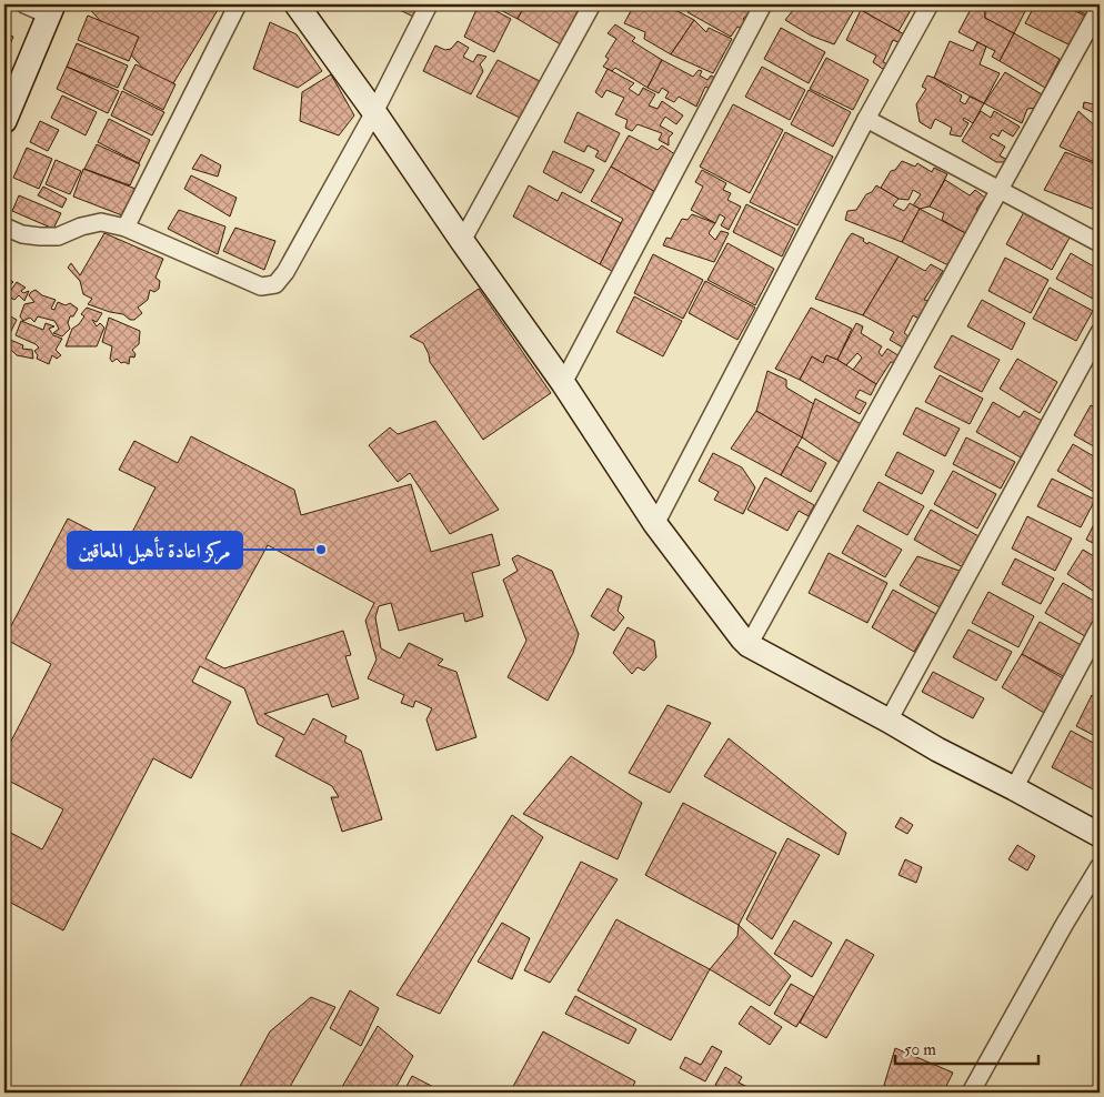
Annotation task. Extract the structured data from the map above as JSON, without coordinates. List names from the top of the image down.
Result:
{
  "places": ["مركز اعادة تأهيل المعاقين"],
  "scale_bar": "50 m"
}
